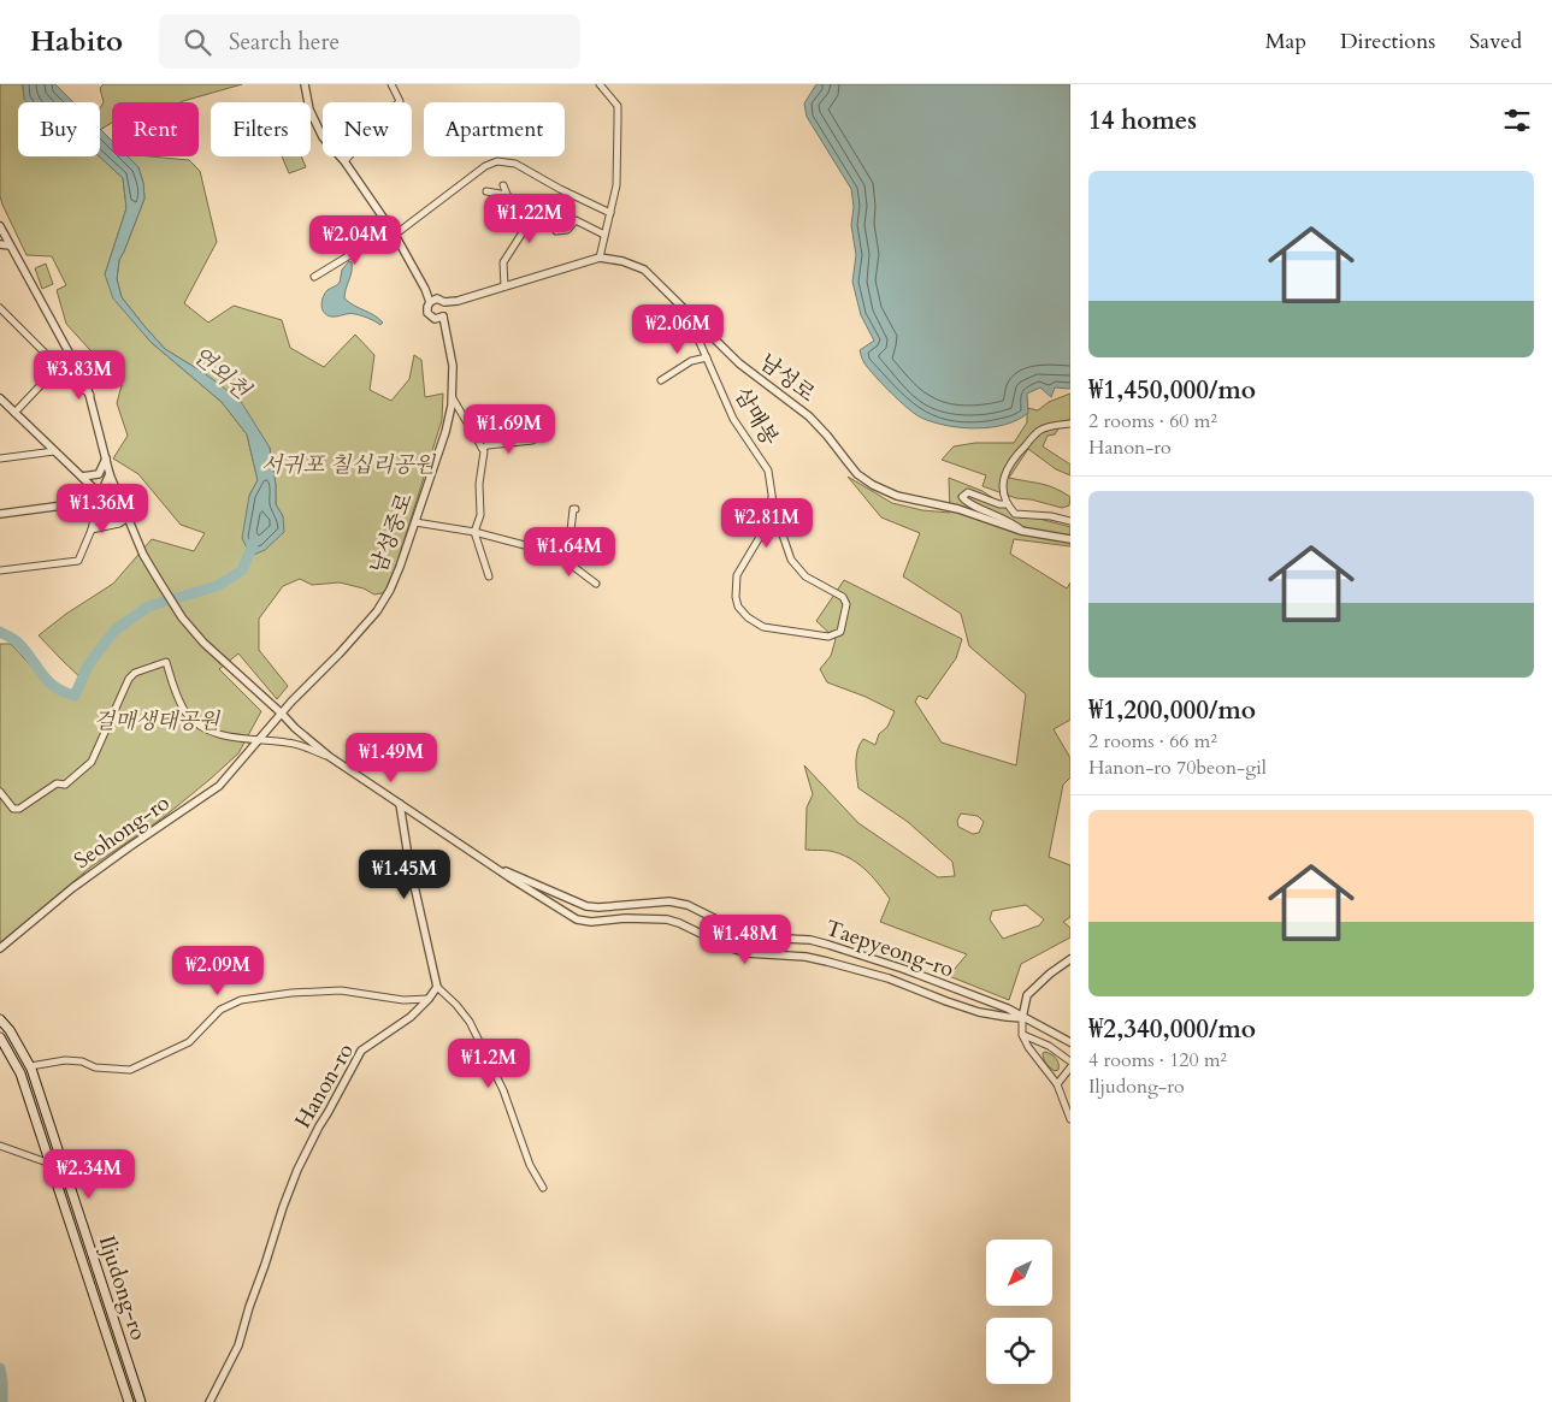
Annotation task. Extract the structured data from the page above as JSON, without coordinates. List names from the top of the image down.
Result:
{
  "streets": {
    "main road": ["Iljudong-ro"],
    "street": [
      "남성로",
      "삼매봉",
      "남성중로",
      "Seohong-ro",
      "Taepyeong-ro",
      "Hanon-ro"
    ]
  },
  "crossings": [
    ["남성로", "삼매봉"],
    ["남성로", "남성중로"],
    ["남성중로", "Seohong-ro"]
  ],
  "water": ["연외천"],
  "parks": ["서귀포 칠십리공원", "걸매생태공원"],
  "north": "bottom left",
  "page": {
    "header": "Habito",
    "search": "Search here",
    "nav": ["Map", "Directions", "Saved"],
    "heading": "14 homes",
    "chip": [
      "Buy",
      "Rent",
      "Filters",
      "New",
      "Apartment"
    ],
    "list": [
      {
        "name": "₩1,450,000/mo",
        "note": "2 rooms · 60 m² · Hanon-ro"
      },
      {
        "name": "₩1,200,000/mo",
        "note": "2 rooms · 66 m² · Hanon-ro 70beon-gil"
      },
      {
        "name": "₩2,340,000/mo",
        "note": "4 rooms · 120 m² · Iljudong-ro"
      }
    ],
    "price": [
      "₩1.22M",
      "₩2.04M",
      "₩2.06M",
      "₩3.83M",
      "₩1.69M",
      "₩1.36M",
      "₩2.81M",
      "₩1.64M",
      "₩1.49M",
      "₩1.45M",
      "₩1.48M",
      "₩2.09M",
      "₩1.2M",
      "₩2.34M"
    ]
  }
}
